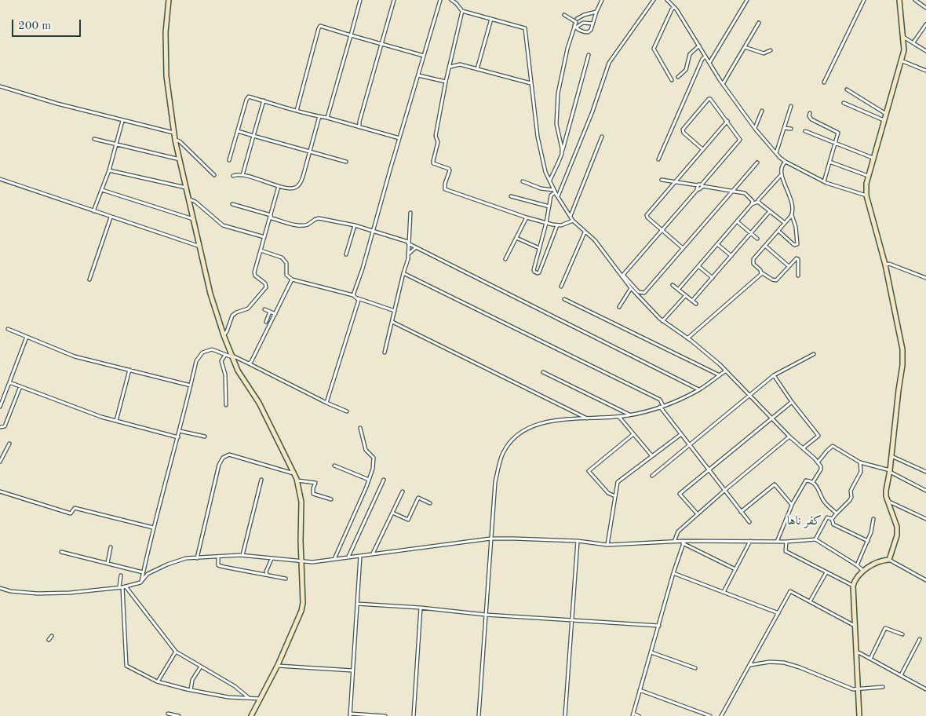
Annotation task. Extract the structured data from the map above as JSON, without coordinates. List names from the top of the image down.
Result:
{
  "districts": ["كفر ناها"],
  "scale_bar": "200 m"
}
